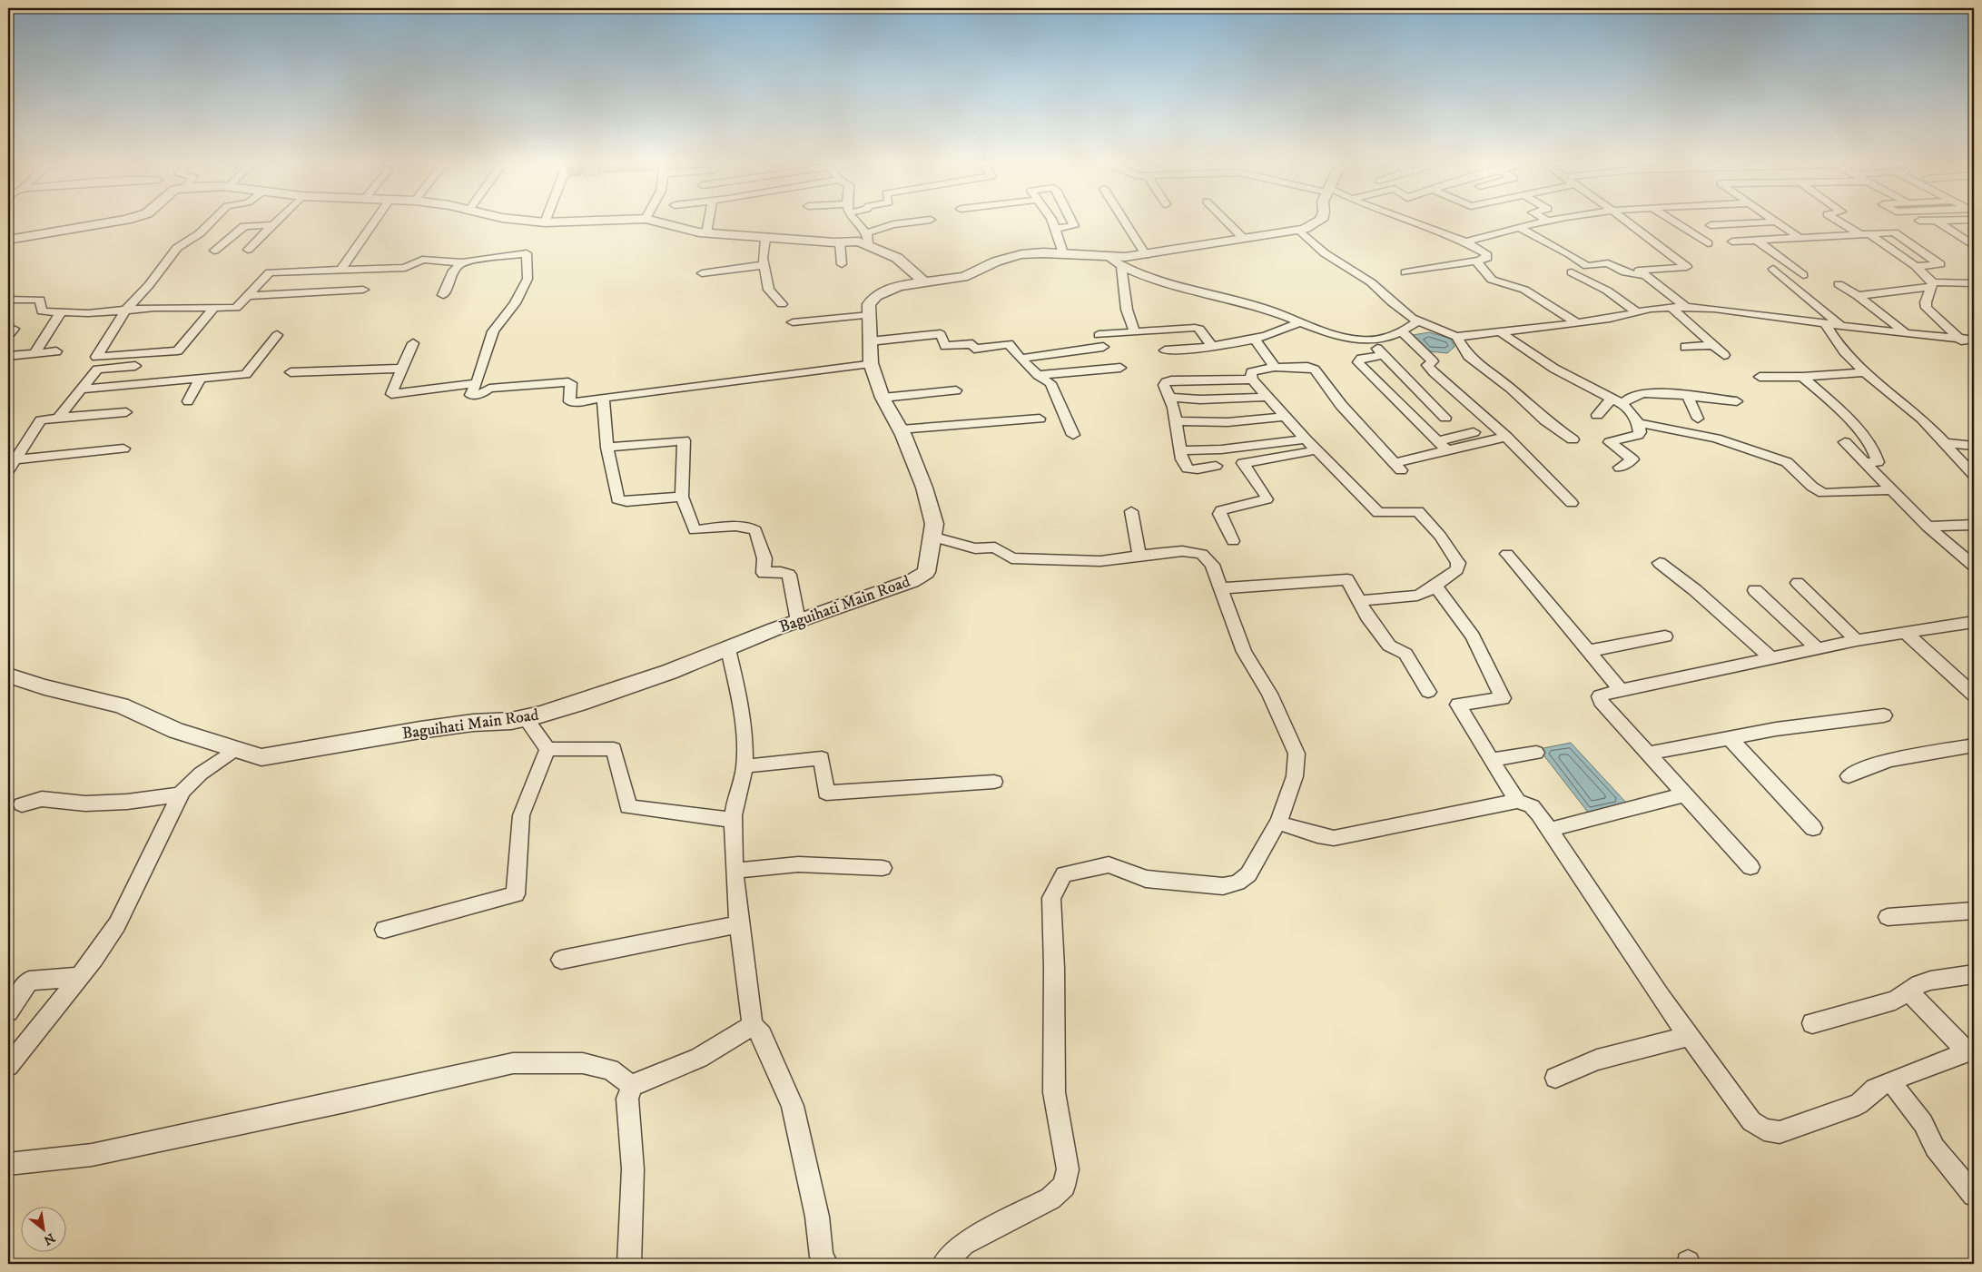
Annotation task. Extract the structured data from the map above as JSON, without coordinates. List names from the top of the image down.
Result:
{
  "streets": {
    "street": ["Baguihati Main Road"]
  },
  "north": "bottom right"
}
